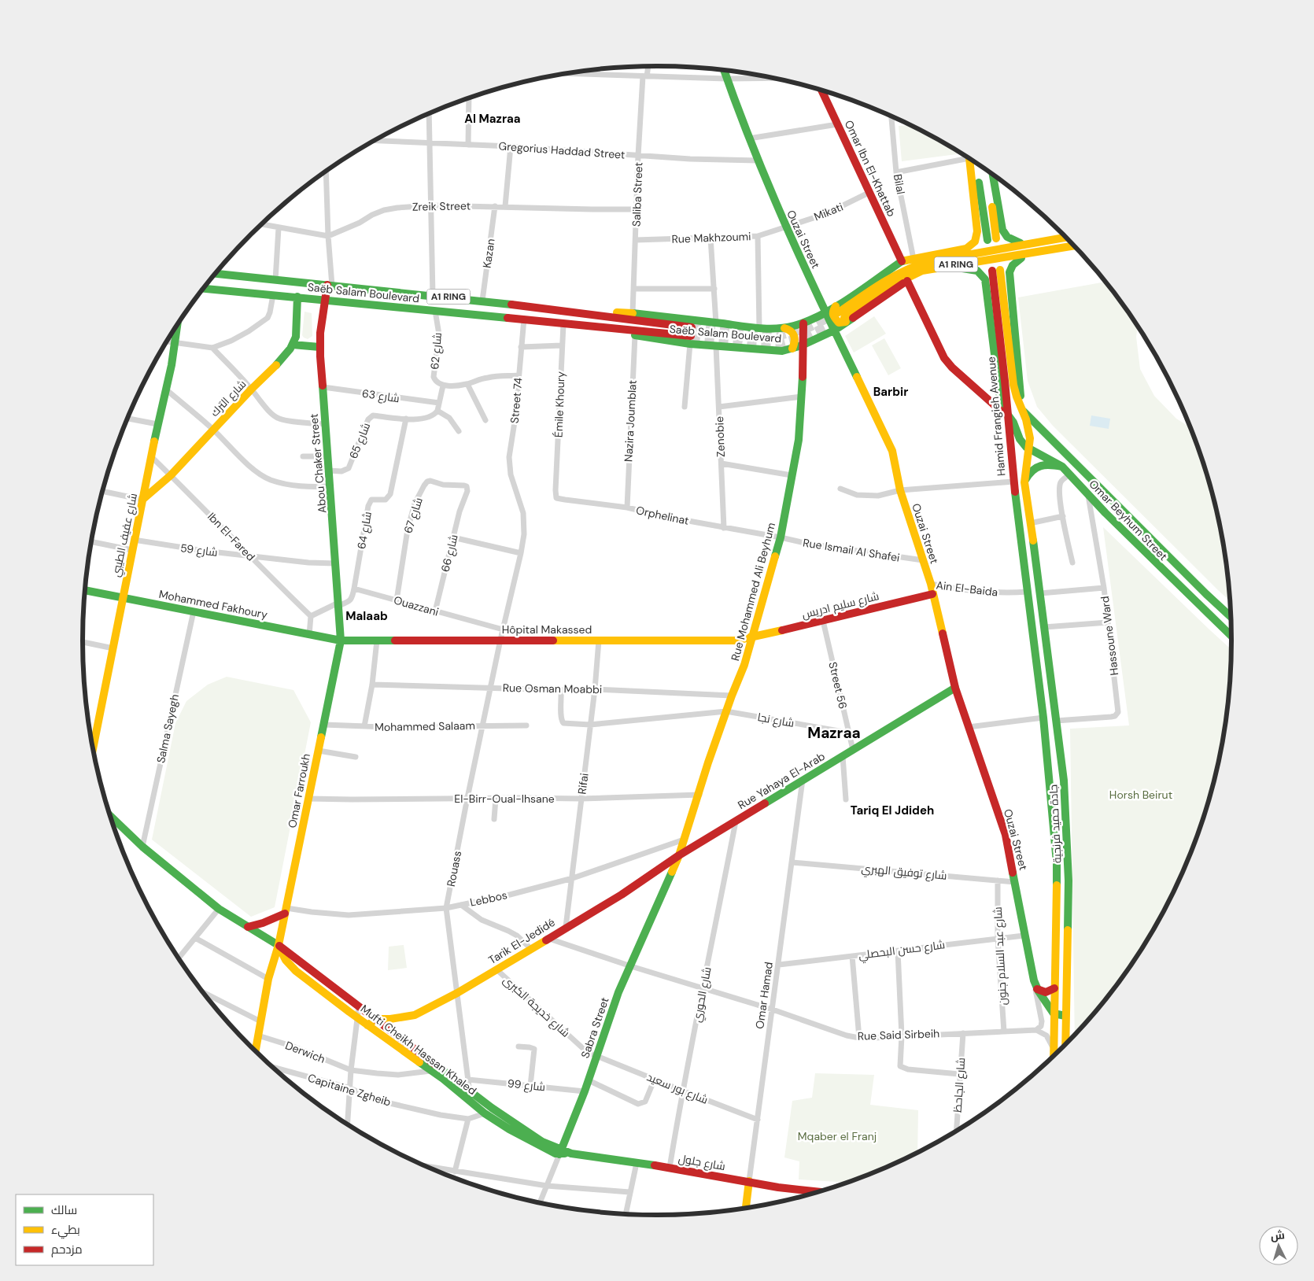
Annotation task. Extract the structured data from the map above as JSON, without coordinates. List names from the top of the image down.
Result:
{
  "streets": {
    "main road": [
      "Omar Ibn El-Khattab",
      "Ouzai Street",
      "A1 RING",
      "Saëb Salam Boulevard",
      "شارع الترك",
      "Hamid Frangieh Avenue",
      "Abou Chaker Street",
      "Omar Beyhum Street",
      "شارع عفيف الطيبي",
      "Rue Mohammed Ali Beyhum",
      "Mohammed Fakhoury",
      "شارع سليم ادريس",
      "Hôpital Makassed",
      "Rue Yahaya El-Arab",
      "Omar Farroukh",
      "جادة حميد فرنجية",
      "Tarik El-Jedidé",
      "Omar Hamad",
      "Sabra Street",
      "Mufti Cheikh Hassan Khaled",
      "شارع جلول"
    ],
    "street": [
      "Gregorius Haddad Street",
      "Bilal",
      "Saliba Street",
      "Zreik Street",
      "Mikati",
      "Rue Makhzoumi",
      "Kazan",
      "شارع 62",
      "شارع 63",
      "Street 74",
      "Émile Khoury",
      "Nazira Joumblat",
      "Zenobie",
      "شارع 65",
      "شارع 67",
      "Orphelinat",
      "شارع 64",
      "Ibn El-Fared",
      "شارع 59",
      "Rue Ismail Al Shafei",
      "شارع 66",
      "Ain El-Baida",
      "Ouazzani",
      "Hassoune Ward",
      "Street 56",
      "Rue Osman Moabbi",
      "شارع نجا",
      "Mohammed Salaam",
      "Salma Sayegh",
      "Rifai",
      "El-Birr-Oual-Ihsane",
      "Rouass",
      "شارع توفيق الهبري",
      "Lebbos",
      "شارع حسن البحصلي",
      "شارع عبد السلام جنون",
      "شارع الحوري",
      "شارع خديجة الكبرى",
      "Rue Said Sirbeih",
      "Derwich",
      "شارع 99",
      "شارع الجاحظ",
      "شارع بور سعيد",
      "Capitaine Zgheib"
    ]
  },
  "crossings": [
    ["Gregorius Haddad Street", "Saliba Street"],
    ["Gregorius Haddad Street", "Ouzai Street"],
    ["Omar Ibn El-Khattab", "Mikati"],
    ["Saliba Street", "Zreik Street"],
    ["Saliba Street", "Rue Makhzoumi"],
    ["Saliba Street", "Saëb Salam Boulevard"],
    ["Zreik Street", "Kazan"],
    ["Mikati", "Rue Makhzoumi"],
    ["Mikati", "Ouzai Street"],
    ["Rue Makhzoumi", "Ouzai Street"],
    ["Ouzai Street", "Saëb Salam Boulevard"],
    ["Ouzai Street", "Rue Ismail Al Shafei"],
    ["Ouzai Street", "Ain El-Baida"],
    ["Ouzai Street", "شارع سليم ادريس"],
    ["Ouzai Street", "Rue Yahaya El-Arab"],
    ["Ouzai Street", "شارع توفيق الهبري"],
    ["Ouzai Street", "شارع حسن البحصلي"],
    ["Kazan", "Saëb Salam Boulevard"],
    ["A1 RING", "Saëb Salam Boulevard"],
    ["Saëb Salam Boulevard", "شارع 62"],
    ["Saëb Salam Boulevard", "شارع الترك"],
    ["Saëb Salam Boulevard", "Street 74"],
    ["Saëb Salam Boulevard", "Émile Khoury"],
    ["Saëb Salam Boulevard", "Nazira Joumblat"],
    ["Saëb Salam Boulevard", "Zenobie"],
    ["Saëb Salam Boulevard", "Abou Chaker Street"],
    ["Saëb Salam Boulevard", "Rue Mohammed Ali Beyhum"],
    ["شارع 62", "Street 74"],
    ["شارع 63", "Abou Chaker Street"],
    ["شارع الترك", "شارع عفيف الطيبي"],
    ["شارع الترك", "Ibn El-Fared"],
    ["Street 74", "Rouass"],
    ["Émile Khoury", "Orphelinat"],
    ["Hamid Frangieh Avenue", "Omar Beyhum Street"],
    ["Hamid Frangieh Avenue", "جادة حميد فرنجية"],
    ["Nazira Joumblat", "Orphelinat"],
    ["Zenobie", "Orphelinat"],
    ["شارع 65", "Abou Chaker Street"],
    ["شارع 65", "شارع 64"],
    ["Abou Chaker Street", "شارع 59"],
    ["Abou Chaker Street", "Mohammed Fakhoury"],
    ["Abou Chaker Street", "Hôpital Makassed"],
    ["Abou Chaker Street", "Omar Farroukh"],
    ["شارع 67", "شارع 66"],
    ["شارع 67", "Ouazzani"],
    ["Orphelinat", "Rue Ismail Al Shafei"],
    ["Orphelinat", "Rue Mohammed Ali Beyhum"],
    ["Omar Beyhum Street", "Hassoune Ward"],
    ["شارع 64", "Ouazzani"],
    ["شارع عفيف الطيبي", "Ibn El-Fared"],
    ["شارع عفيف الطيبي", "شارع 59"],
    ["شارع عفيف الطيبي", "Mohammed Fakhoury"],
    ["Ibn El-Fared", "شارع 59"],
    ["Rue Ismail Al Shafei", "Rue Mohammed Ali Beyhum"],
    ["شارع 66", "Ouazzani"],
    ["Ain El-Baida", "جادة حميد فرنجية"],
    ["Rue Mohammed Ali Beyhum", "شارع سليم ادريس"],
    ["Rue Mohammed Ali Beyhum", "Hôpital Makassed"],
    ["Rue Mohammed Ali Beyhum", "Rue Osman Moabbi"],
    ["Rue Mohammed Ali Beyhum", "شارع نجا"],
    ["Rue Mohammed Ali Beyhum", "Rue Yahaya El-Arab"],
    ["Rue Mohammed Ali Beyhum", "El-Birr-Oual-Ihsane"],
    ["Rue Mohammed Ali Beyhum", "Lebbos"],
    ["Rue Mohammed Ali Beyhum", "Tarik El-Jedidé"],
    ["Rue Mohammed Ali Beyhum", "Sabra Street"],
    ["Mohammed Fakhoury", "Hôpital Makassed"],
    ["Mohammed Fakhoury", "Salma Sayegh"],
    ["Mohammed Fakhoury", "Omar Farroukh"],
    ["شارع سليم ادريس", "Hôpital Makassed"],
    ["شارع سليم ادريس", "Street 56"],
    ["Ouazzani", "Rouass"],
    ["Hôpital Makassed", "Rifai"],
    ["Hôpital Makassed", "Omar Farroukh"],
    ["Hôpital Makassed", "Rouass"],
    ["Hassoune Ward", "جادة حميد فرنجية"],
    ["Street 56", "شارع نجا"],
    ["Street 56", "Rue Yahaya El-Arab"],
    ["Rue Osman Moabbi", "Rifai"],
    ["Rue Osman Moabbi", "Rouass"],
    ["Mohammed Salaam", "Omar Farroukh"],
    ["Mohammed Salaam", "Rouass"],
    ["Salma Sayegh", "Mufti Cheikh Hassan Khaled"],
    ["Rue Yahaya El-Arab", "Tarik El-Jedidé"],
    ["Rue Yahaya El-Arab", "شارع الحوري"],
    ["Rue Yahaya El-Arab", "Omar Hamad"],
    ["Rue Yahaya El-Arab", "Sabra Street"],
    ["Rifai", "El-Birr-Oual-Ihsane"],
    ["Rifai", "Lebbos"],
    ["Rifai", "Tarik El-Jedidé"],
    ["Omar Farroukh", "El-Birr-Oual-Ihsane"],
    ["Omar Farroukh", "Lebbos"],
    ["Omar Farroukh", "Mufti Cheikh Hassan Khaled"],
    ["Omar Farroukh", "Derwich"],
    ["El-Birr-Oual-Ihsane", "Rouass"],
    ["Rouass", "Lebbos"],
    ["Rouass", "Tarik El-Jedidé"],
    ["Rouass", "Mufti Cheikh Hassan Khaled"],
    ["Rouass", "شارع 99"],
    ["شارع توفيق الهبري", "شارع عبد السلام جنون"],
    ["شارع توفيق الهبري", "Omar Hamad"],
    ["Tarik El-Jedidé", "شارع خديجة الكبرى"],
    ["Tarik El-Jedidé", "Sabra Street"],
    ["Tarik El-Jedidé", "Rue Said Sirbeih"],
    ["Tarik El-Jedidé", "Mufti Cheikh Hassan Khaled"],
    ["شارع حسن البحصلي", "شارع عبد السلام جنون"],
    ["شارع حسن البحصلي", "Omar Hamad"],
    ["شارع عبد السلام جنون", "Rue Said Sirbeih"],
    ["شارع الحوري", "Rue Said Sirbeih"],
    ["شارع الحوري", "شارع بور سعيد"],
    ["شارع الحوري", "شارع جلول"],
    ["Omar Hamad", "Rue Said Sirbeih"],
    ["Omar Hamad", "شارع بور سعيد"],
    ["Omar Hamad", "شارع جلول"],
    ["شارع خديجة الكبرى", "Sabra Street"],
    ["شارع خديجة الكبرى", "شارع بور سعيد"],
    ["Sabra Street", "Rue Said Sirbeih"],
    ["Sabra Street", "Mufti Cheikh Hassan Khaled"],
    ["Sabra Street", "شارع 99"],
    ["Sabra Street", "شارع بور سعيد"],
    ["Sabra Street", "شارع جلول"],
    ["Rue Said Sirbeih", "شارع الجاحظ"],
    ["Mufti Cheikh Hassan Khaled", "Derwich"],
    ["Mufti Cheikh Hassan Khaled", "Capitaine Zgheib"],
    ["Mufti Cheikh Hassan Khaled", "شارع جلول"]
  ],
  "districts": [
    "Al Mazraa",
    "Barbir",
    "Malaab",
    "Mazraa",
    "Tariq El Jdideh"
  ],
  "parks": ["Horsh Beirut", "Mqaber el Franj"],
  "legend": ["سالك", "بطيء", "مزدحم"],
  "north": "top"
}
